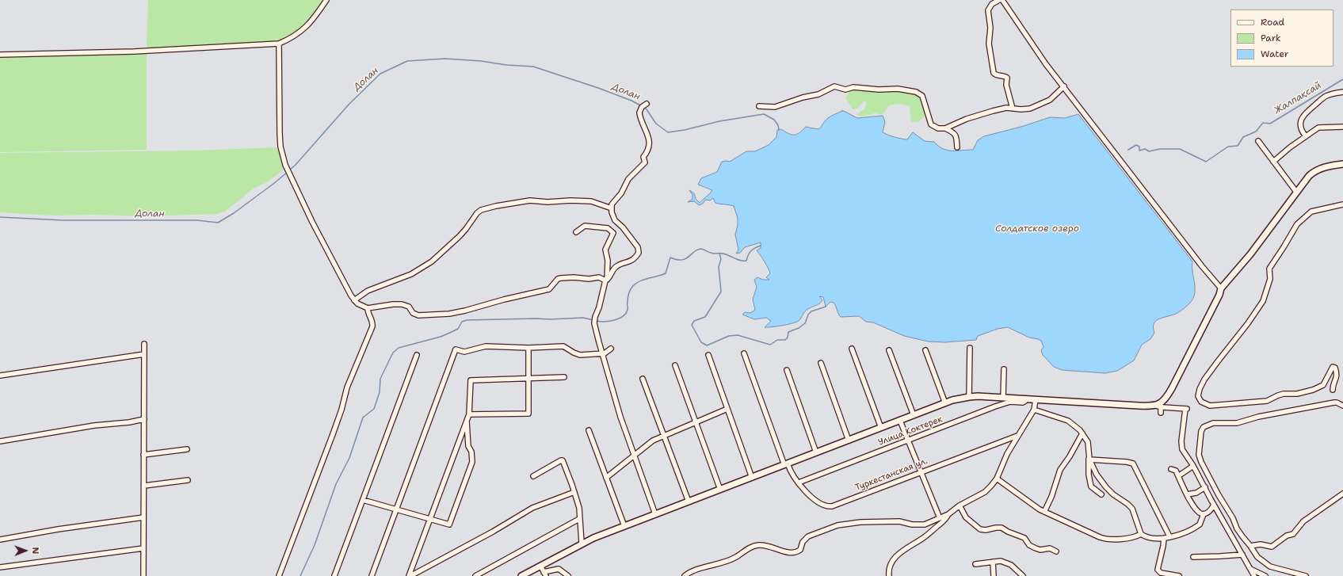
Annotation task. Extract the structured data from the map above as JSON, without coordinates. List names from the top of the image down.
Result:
{
  "streets": {
    "street": ["Улица Коктерек", "Туркестанская ул."]
  },
  "crossings": [
    ["Улица Коктерек", "Туркестанская ул."]
  ],
  "water": ["Долан", "Жалпақсай", "Солдатское озеро"],
  "legend": ["Road", "Park", "Water"],
  "north": "right"
}
